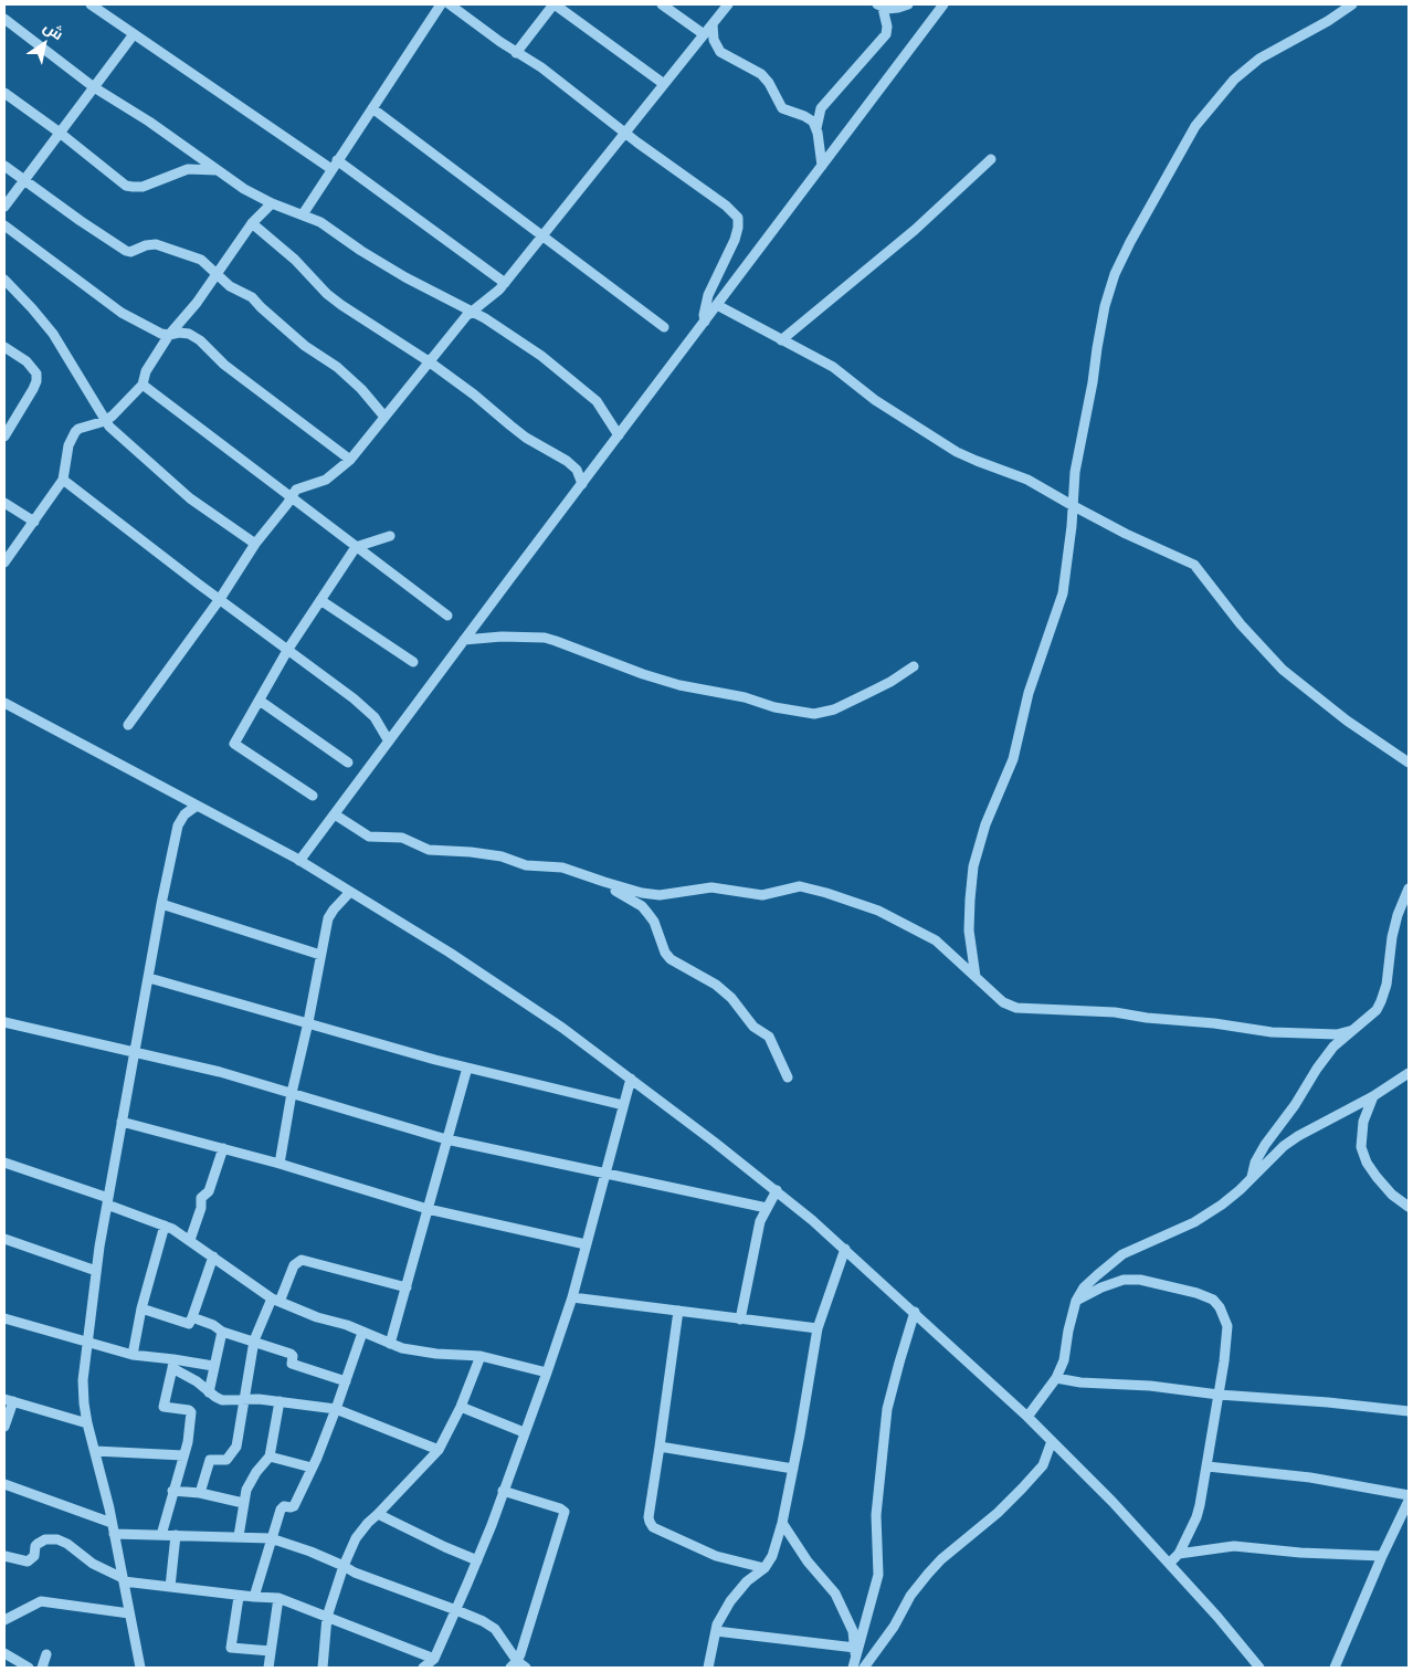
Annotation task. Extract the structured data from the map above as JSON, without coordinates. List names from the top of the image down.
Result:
{
  "north": "top right"
}
